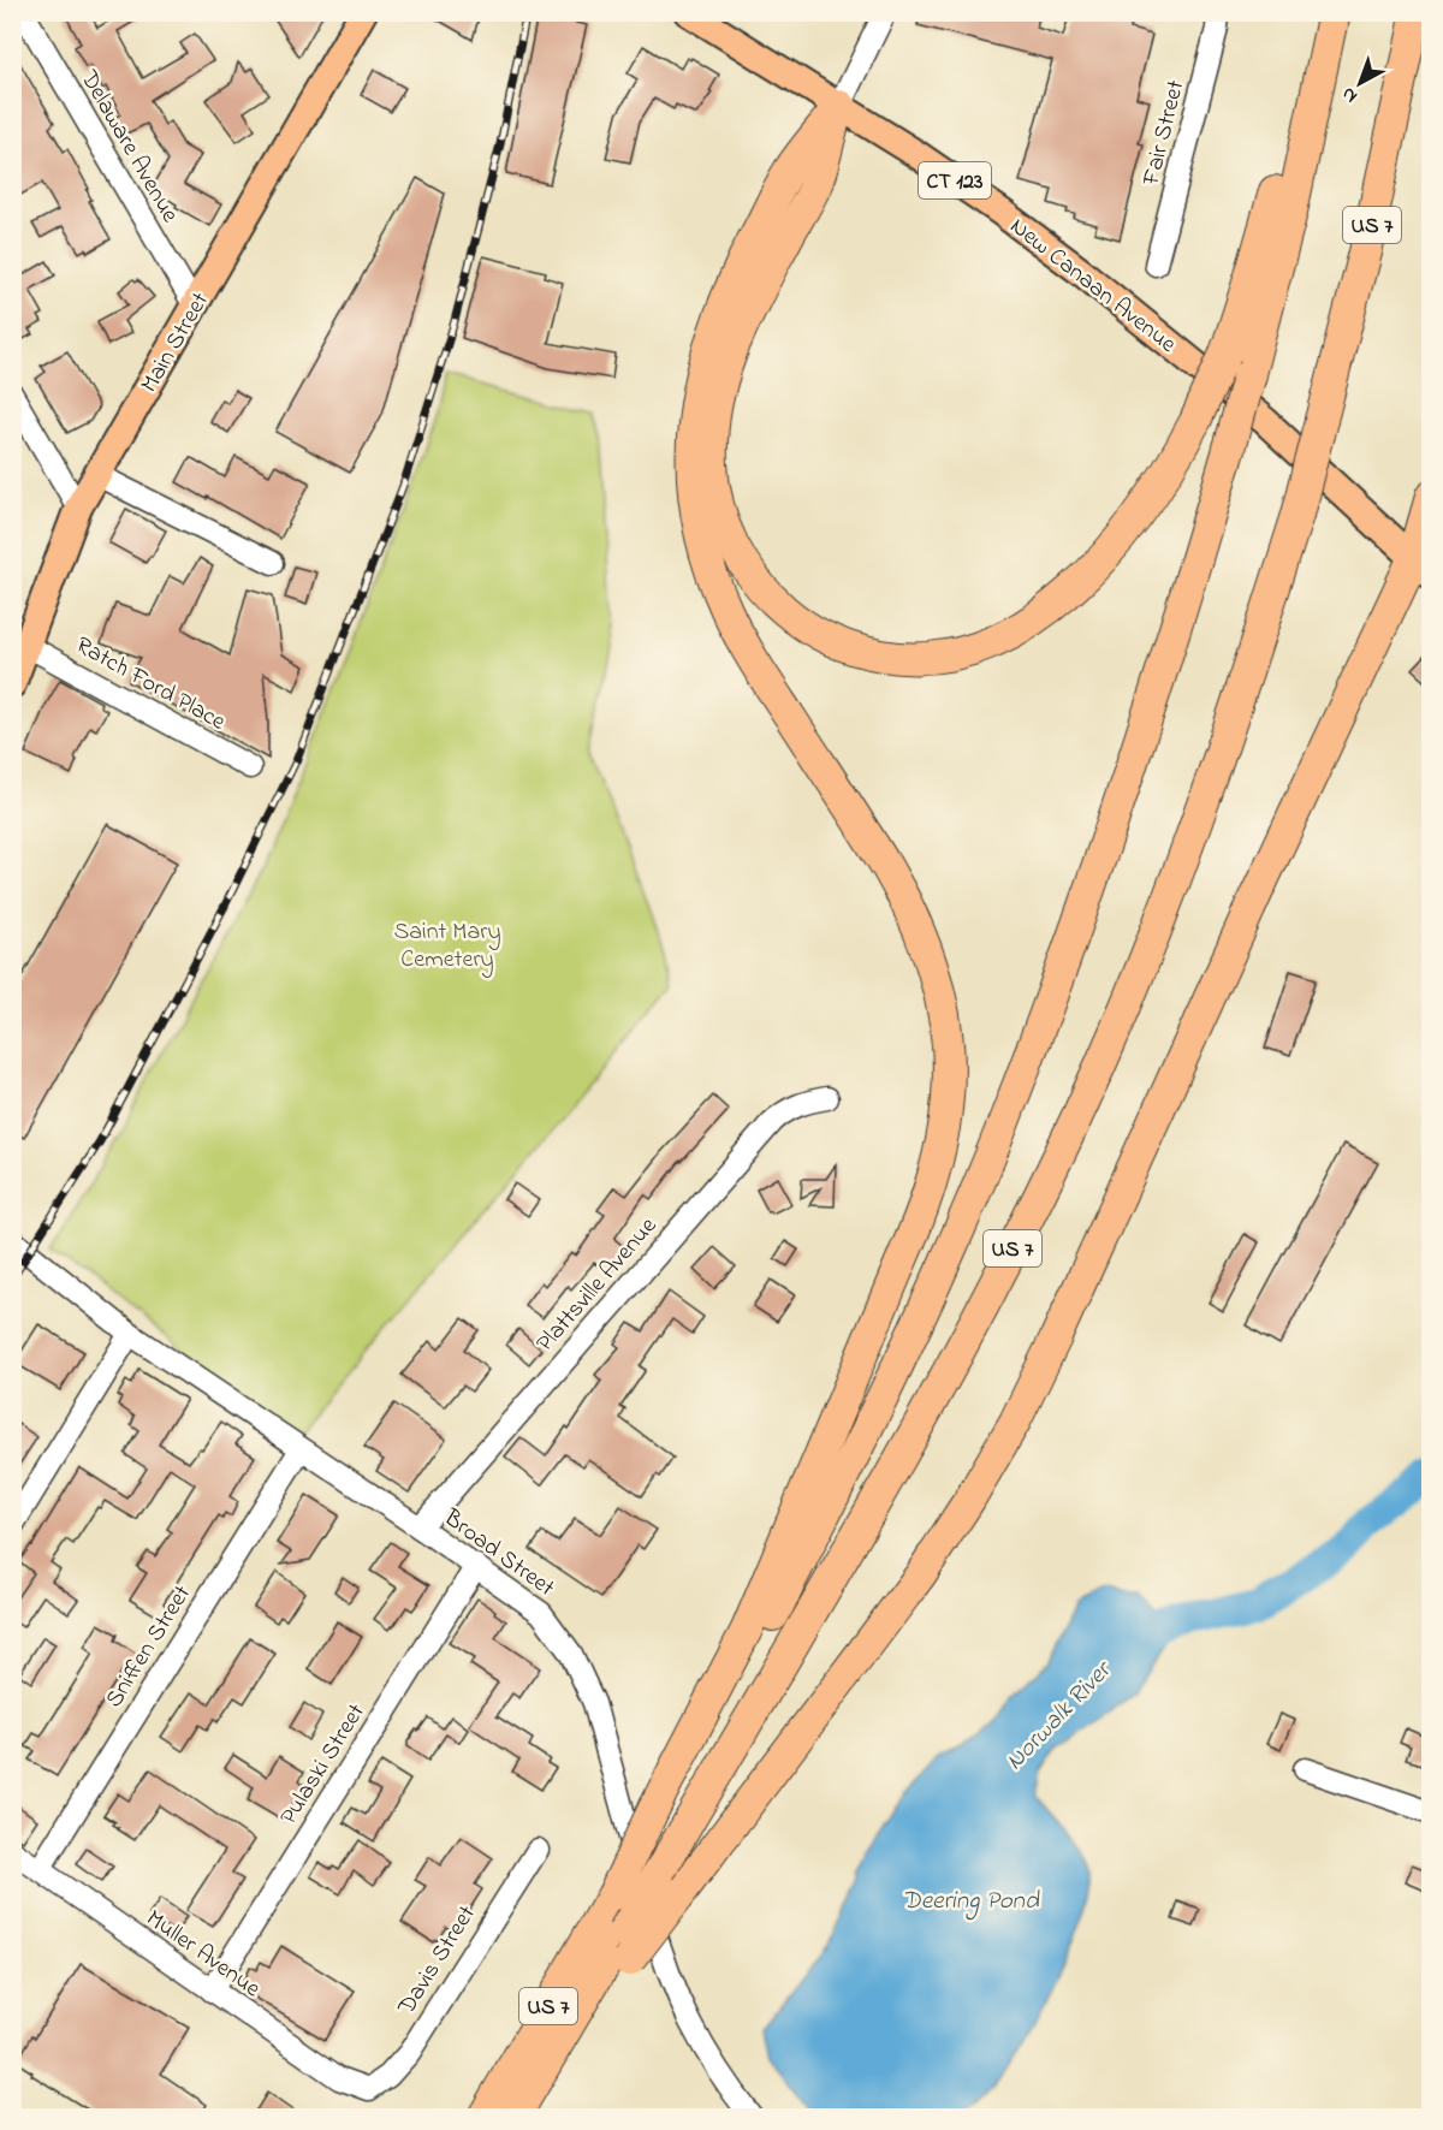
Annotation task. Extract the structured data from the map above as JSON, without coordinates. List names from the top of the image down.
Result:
{
  "streets": {
    "highway": ["US 7"],
    "main road": ["CT 123", "New Canaan Avenue", "Main Street"],
    "street": [
      "Fair Street",
      "Delaware Avenue",
      "Ratch Ford Place",
      "Plattsville Avenue",
      "Broad Street",
      "Sniffen Street",
      "Pulaski Street",
      "Muller Avenue",
      "Davis Street"
    ]
  },
  "crossings": [
    ["Delaware Avenue", "Main Street"],
    ["Main Street", "Ratch Ford Place"],
    ["Plattsville Avenue", "Broad Street"],
    ["Broad Street", "Sniffen Street"],
    ["Broad Street", "Pulaski Street"],
    ["Sniffen Street", "Muller Avenue"],
    ["Pulaski Street", "Muller Avenue"],
    ["Muller Avenue", "Davis Street"]
  ],
  "water": ["Norwalk River", "Deering Pond"],
  "parks": ["Saint Mary Cemetery"],
  "north": "bottom left"
}
